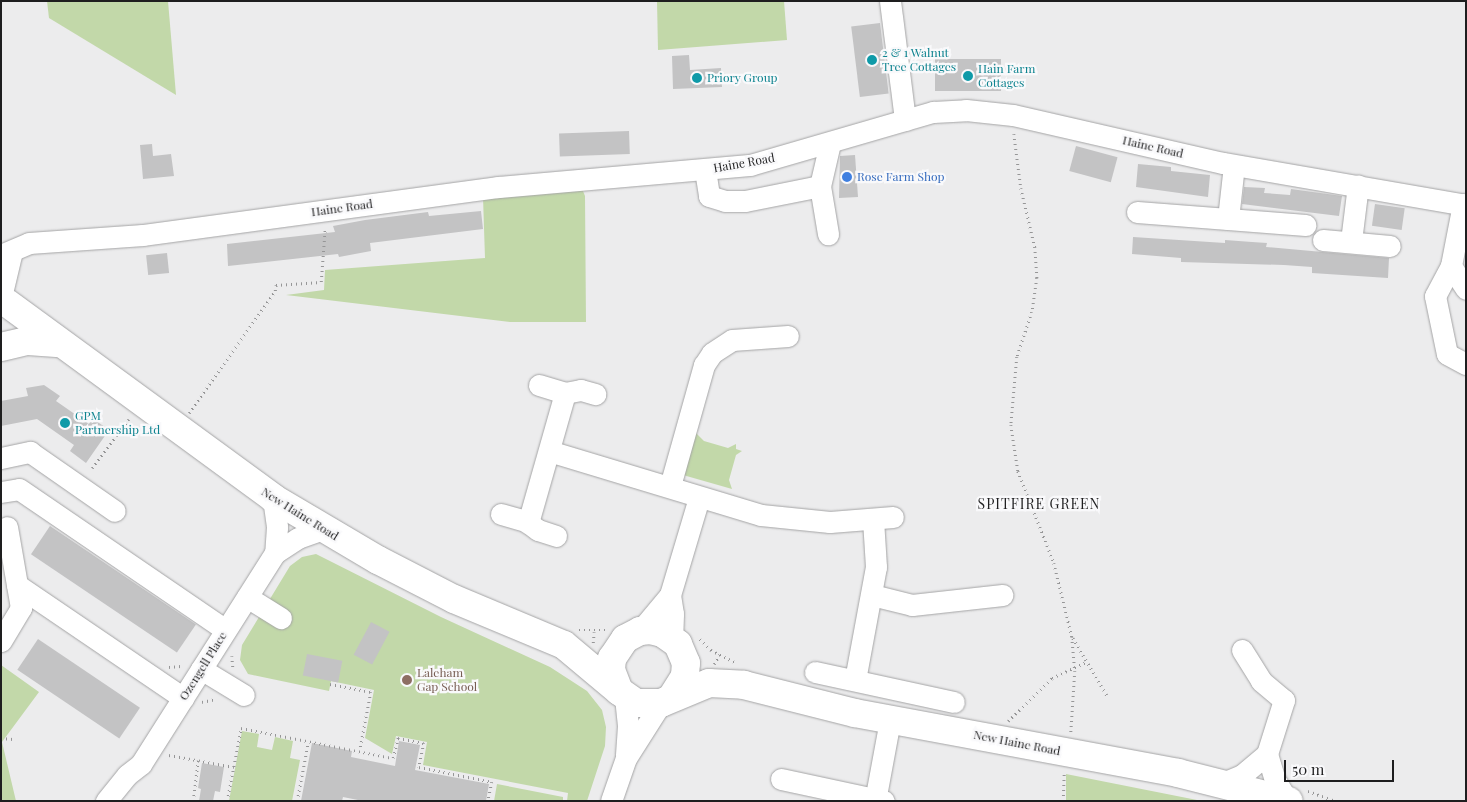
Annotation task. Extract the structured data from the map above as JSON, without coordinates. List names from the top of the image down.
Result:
{
  "streets": {
    "main road": ["New Haine Road"],
    "street": ["Haine Road", "Ozengell Place"]
  },
  "crossings": [
    ["Haine Road", "New Haine Road"],
    ["New Haine Road", "Ozengell Place"]
  ],
  "districts": ["SPITFIRE GREEN"],
  "places": [
    "2 & 1 Walnut Tree Cottages",
    "Hain Farm Cottages",
    "Priory Group",
    "Rose Farm Shop",
    "GPM Partnership Ltd",
    "Laleham Gap School"
  ],
  "scale_bar": "50 m"
}
